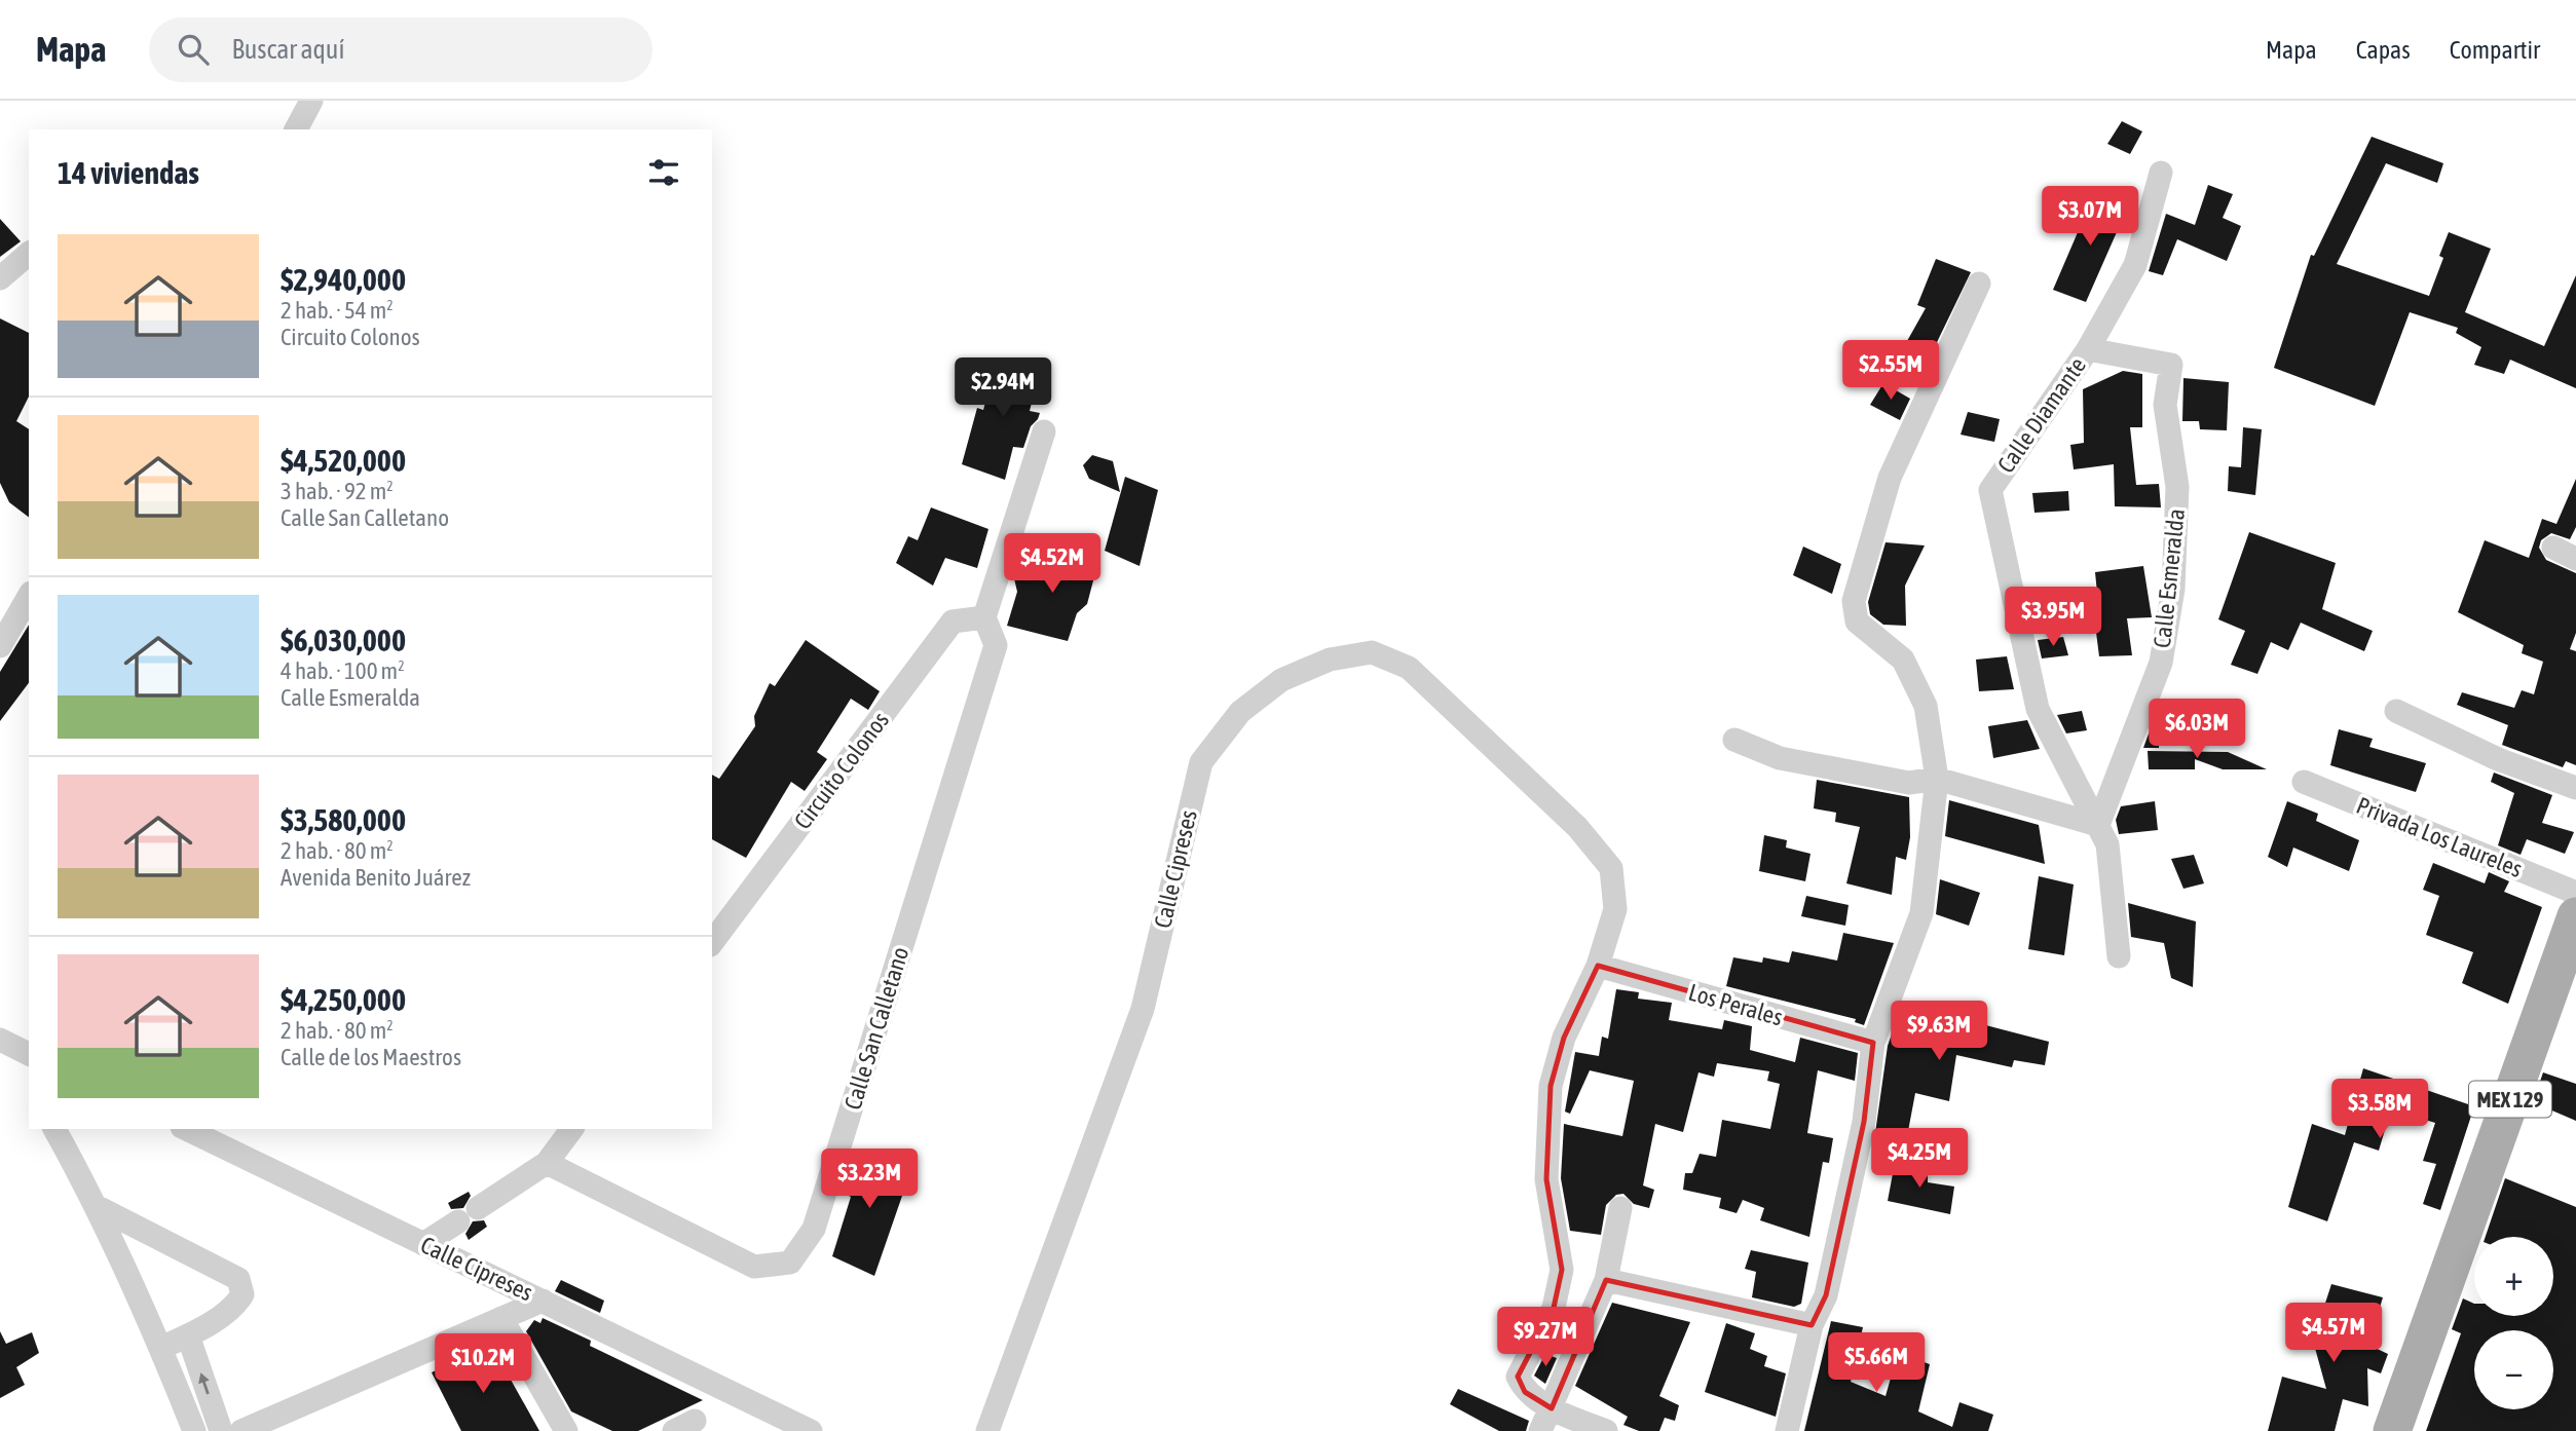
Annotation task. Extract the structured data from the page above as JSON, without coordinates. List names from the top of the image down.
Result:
{
  "streets": {
    "main road": ["MEX 129"],
    "street": [
      "Calle Diamante",
      "Calle Esmeralda",
      "Circuito Colonos",
      "Privada Los Laureles",
      "Calle Cipreses",
      "Los Perales",
      "Calle San Calletano"
    ]
  },
  "crossings": [
    ["Calle Diamante", "Calle Esmeralda"],
    ["Circuito Colonos", "Calle San Calletano"],
    ["Calle Cipreses", "Los Perales"]
  ],
  "page": {
    "header": "Mapa",
    "search": "Buscar aquí",
    "nav": ["Mapa", "Capas", "Compartir"],
    "heading": "14 viviendas",
    "price": [
      "$3.07M",
      "$2.55M",
      "$2.94M",
      "$4.52M",
      "$3.95M",
      "$6.03M",
      "$9.63M",
      "$3.58M",
      "$4.25M",
      "$3.23M",
      "$4.57M",
      "$9.27M",
      "$5.66M",
      "$10.2M"
    ],
    "list": [
      {
        "name": "$2,940,000",
        "note": "2 hab. · 54 m² · Circuito Colonos"
      },
      {
        "name": "$4,520,000",
        "note": "3 hab. · 92 m² · Calle San Calletano"
      },
      {
        "name": "$6,030,000",
        "note": "4 hab. · 100 m² · Calle Esmeralda"
      },
      {
        "name": "$3,580,000",
        "note": "2 hab. · 80 m² · Avenida Benito Juárez"
      },
      {
        "name": "$4,250,000",
        "note": "2 hab. · 80 m² · Calle de los Maestros"
      }
    ],
    "map_buttons": ["+", "−"]
  }
}
